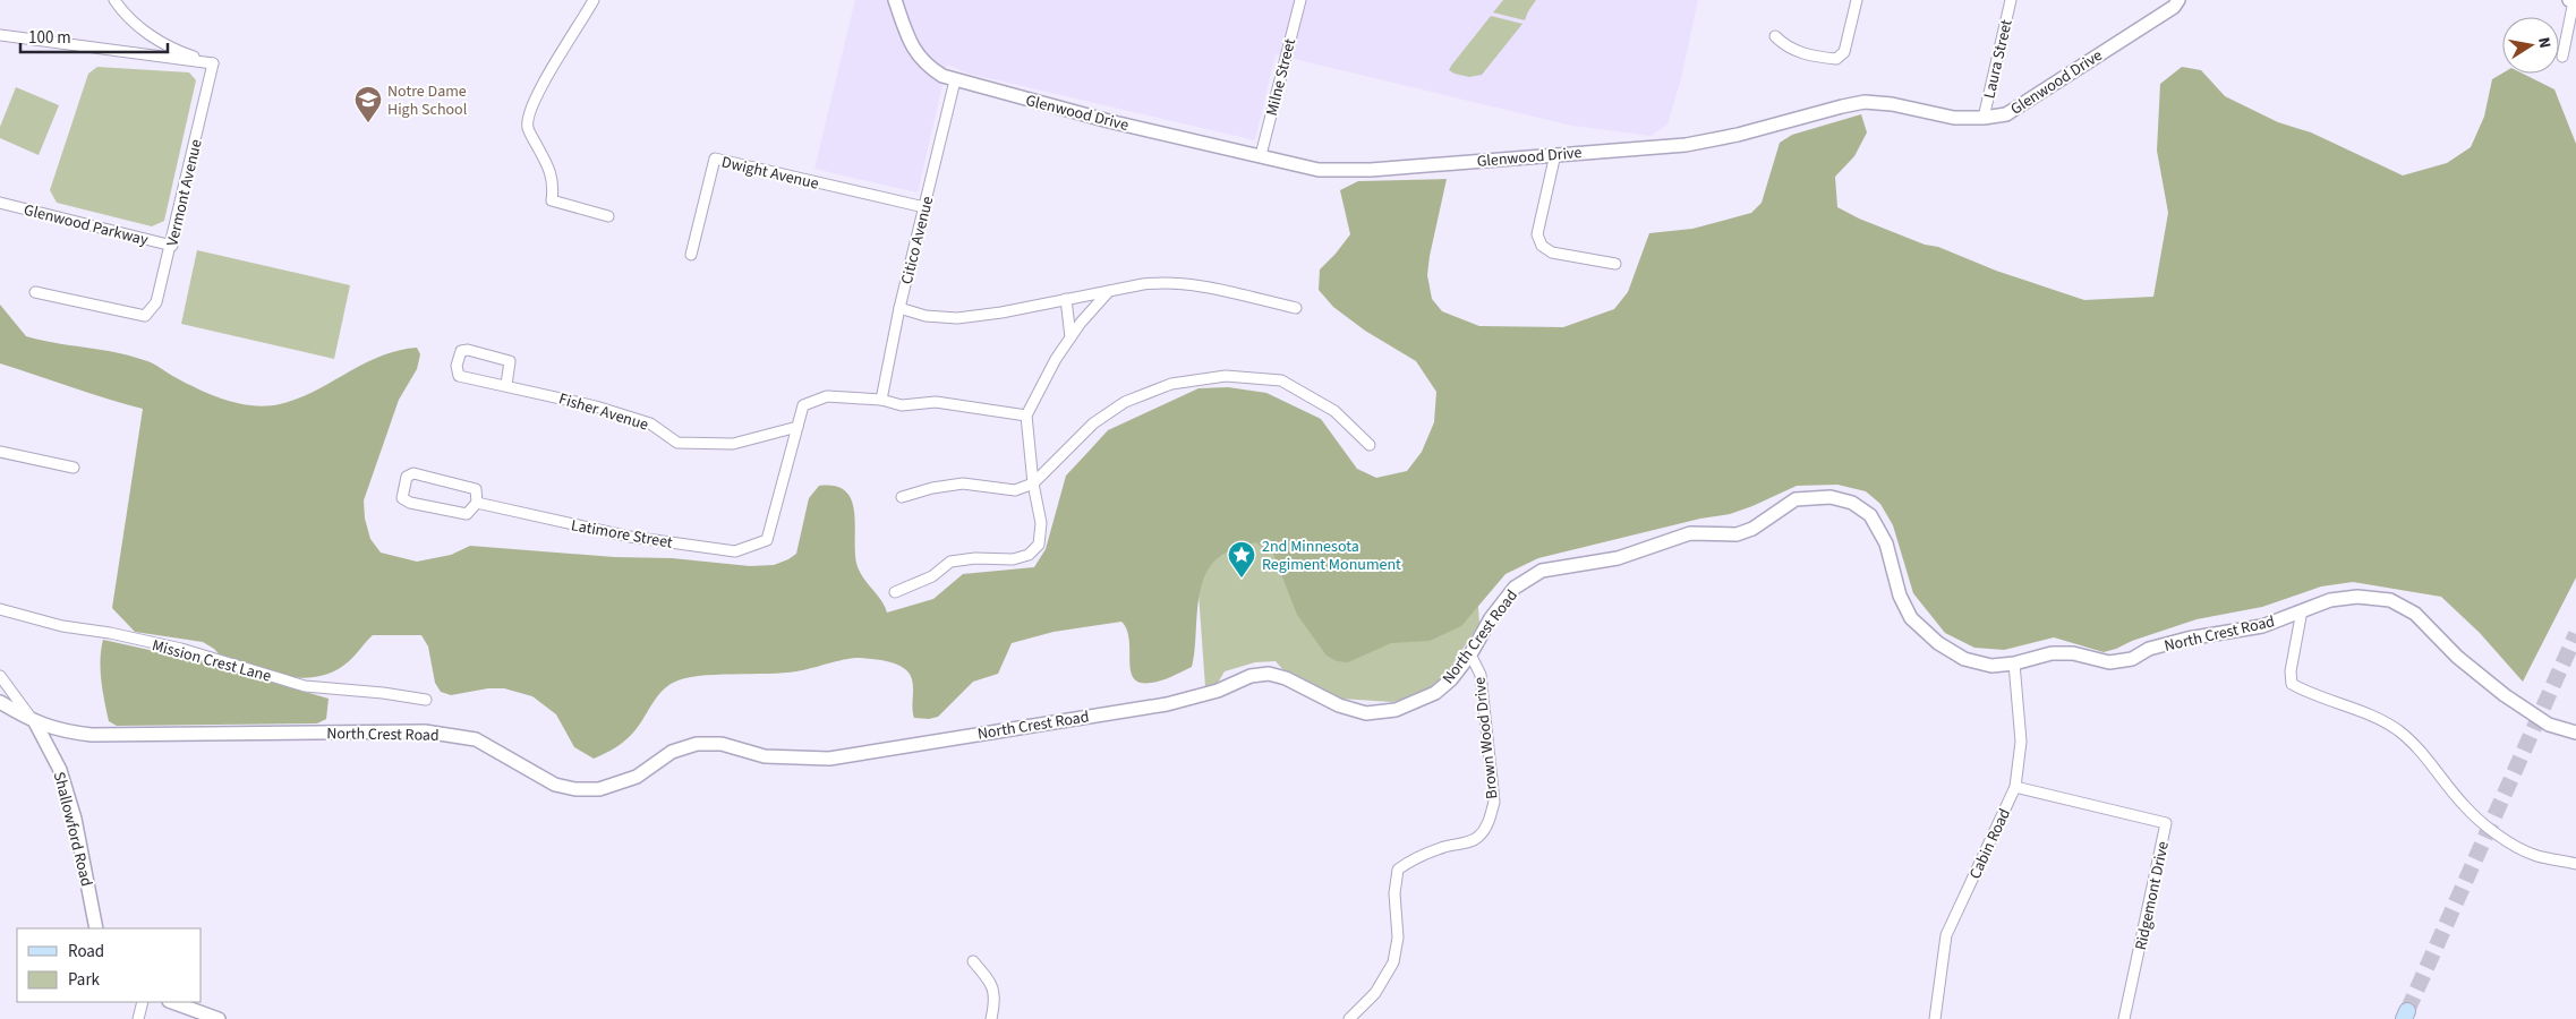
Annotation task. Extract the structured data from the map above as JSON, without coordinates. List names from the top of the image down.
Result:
{
  "streets": {
    "street": [
      "Laura Street",
      "Milne Street",
      "Glenwood Drive",
      "Dwight Avenue",
      "Vermont Avenue",
      "Glenwood Parkway",
      "Citico Avenue",
      "Fisher Avenue",
      "Latimore Street",
      "North Crest Road",
      "Mission Crest Lane",
      "Brown Wood Drive",
      "Shallowford Road",
      "Cabin Road",
      "Ridgemont Drive"
    ]
  },
  "crossings": [
    ["Laura Street", "Glenwood Drive"],
    ["Milne Street", "Glenwood Drive"],
    ["Glenwood Drive", "Citico Avenue"],
    ["Dwight Avenue", "Citico Avenue"],
    ["Vermont Avenue", "Glenwood Parkway"],
    ["Fisher Avenue", "Latimore Street"],
    ["North Crest Road", "Brown Wood Drive"],
    ["North Crest Road", "Shallowford Road"],
    ["North Crest Road", "Cabin Road"],
    ["Cabin Road", "Ridgemont Drive"]
  ],
  "places": {
    "school or university": ["Notre Dame High School"],
    "place": ["2nd Minnesota Regiment Monument"]
  },
  "legend": ["Road", "Park"],
  "scale_bar": "100 m",
  "north": "right"
}
